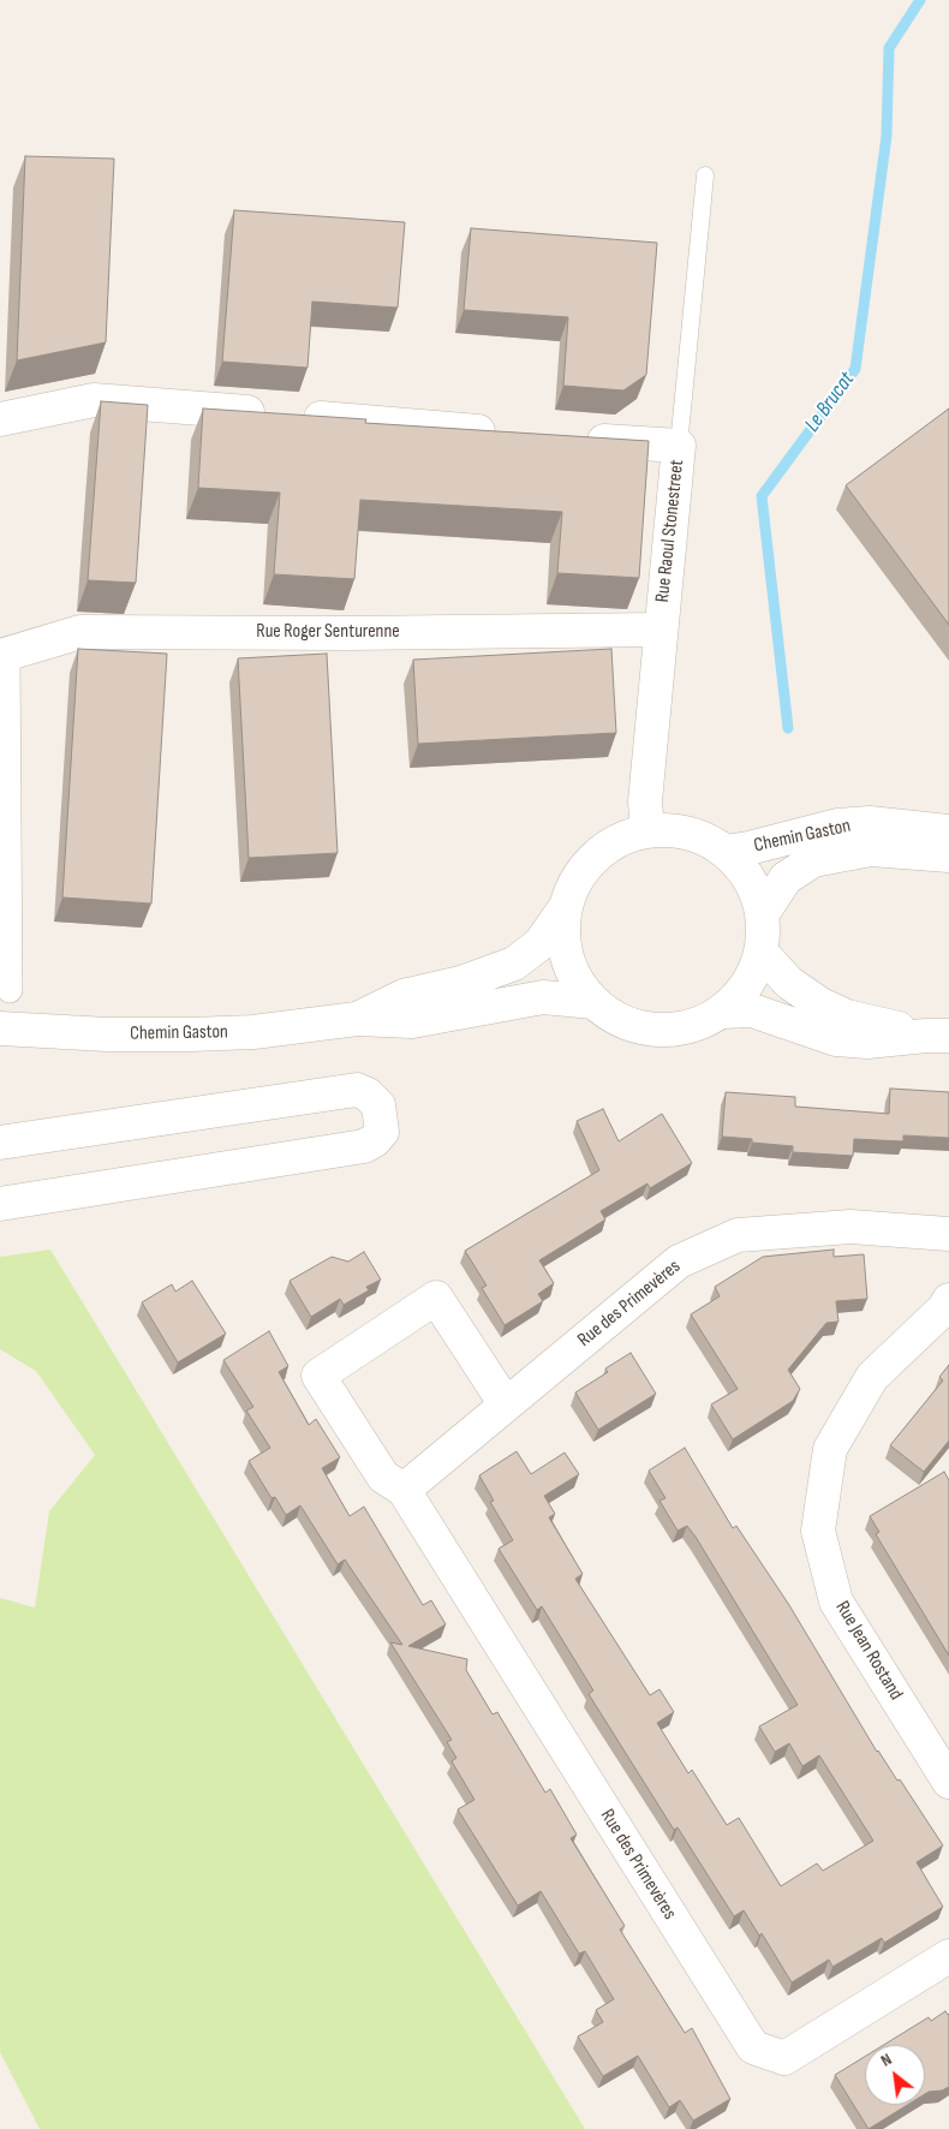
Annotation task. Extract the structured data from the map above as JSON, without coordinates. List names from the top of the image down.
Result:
{
  "streets": {
    "street": [
      "Rue Raoul Stonestreet",
      "Rue Roger Senturenne",
      "Chemin Gaston",
      "Rue des Primevères",
      "Rue Jean Rostand"
    ]
  },
  "crossings": [
    ["Rue Raoul Stonestreet", "Rue Roger Senturenne"],
    ["Rue Raoul Stonestreet", "Chemin Gaston"]
  ],
  "water": ["Le Brucat"],
  "north": "top left"
}
